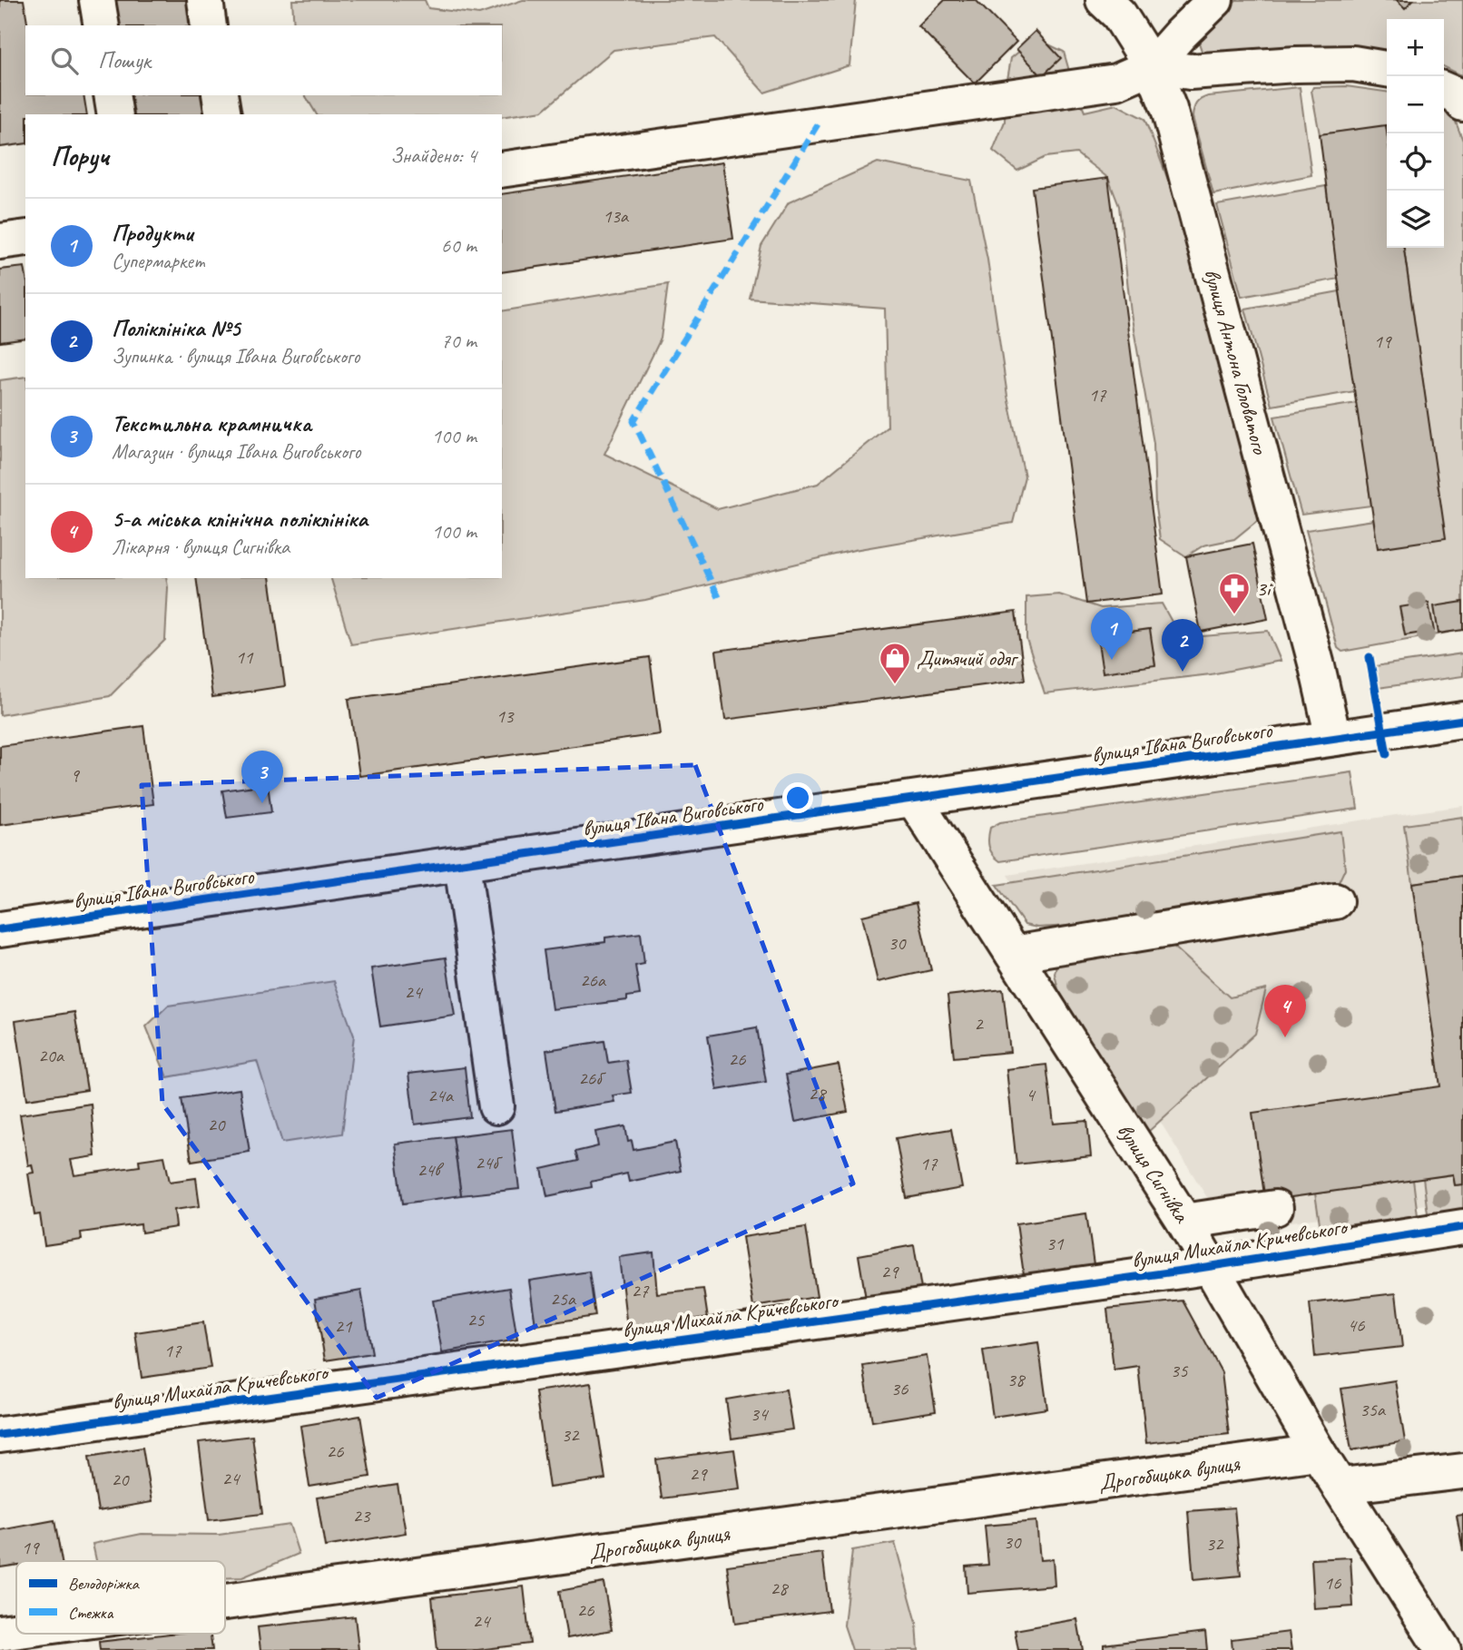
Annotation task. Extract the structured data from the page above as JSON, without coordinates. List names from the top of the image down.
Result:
{
  "streets": {
    "street": [
      "вулиця Антона Головатого",
      "вулиця Івана Виговського",
      "вулиця Сигнівка",
      "вулиця Михайла Кричевського",
      "Дрогобицька вулиця"
    ]
  },
  "crossings": [
    ["вулиця Антона Головатого", "вулиця Івана Виговського"],
    ["вулиця Івана Виговського", "вулиця Сигнівка"],
    ["вулиця Сигнівка", "вулиця Михайла Кричевського"],
    ["вулиця Сигнівка", "Дрогобицька вулиця"]
  ],
  "places": {
    "pharmacy": ["3і"],
    "shop": ["Дитячий одяг"]
  },
  "house_numbers": [
    "13а",
    "19",
    "17",
    "11",
    "13",
    "9",
    "30",
    "26а",
    "24",
    "2",
    "20а",
    "26",
    "26б",
    "28",
    "4",
    "24а",
    "20",
    "24б",
    "17",
    "24в",
    "31",
    "29",
    "27",
    "25а",
    "25",
    "46",
    "21",
    "17",
    "35",
    "38",
    "36",
    "35а",
    "34",
    "32",
    "26",
    "29",
    "24",
    "20",
    "23",
    "30",
    "32",
    "19",
    "16",
    "28",
    "26",
    "24"
  ],
  "legend": ["Велодоріжка", "Стежка"],
  "page": {
    "map_buttons": ["+", "−"],
    "search": "Пошук",
    "heading": ["Поруч", "Знайдено: 4"],
    "list": [
      {
        "mark": "1",
        "name": "Продукти",
        "note": "Супермаркет",
        "value": "60 m"
      },
      {
        "mark": "2",
        "name": "Поліклініка №5",
        "note": "Зупинка · вулиця Івана Виговського",
        "value": "70 m"
      },
      {
        "mark": "3",
        "name": "Текстильна крамничка",
        "note": "Магазин · вулиця Івана Виговського",
        "value": "100 m"
      },
      {
        "mark": "4",
        "name": "5-а міська клінічна поліклініка",
        "note": "Лікарня · вулиця Сигнівка",
        "value": "100 m"
      }
    ],
    "pins": [
      "1",
      "2",
      "3",
      "4"
    ]
  }
}
